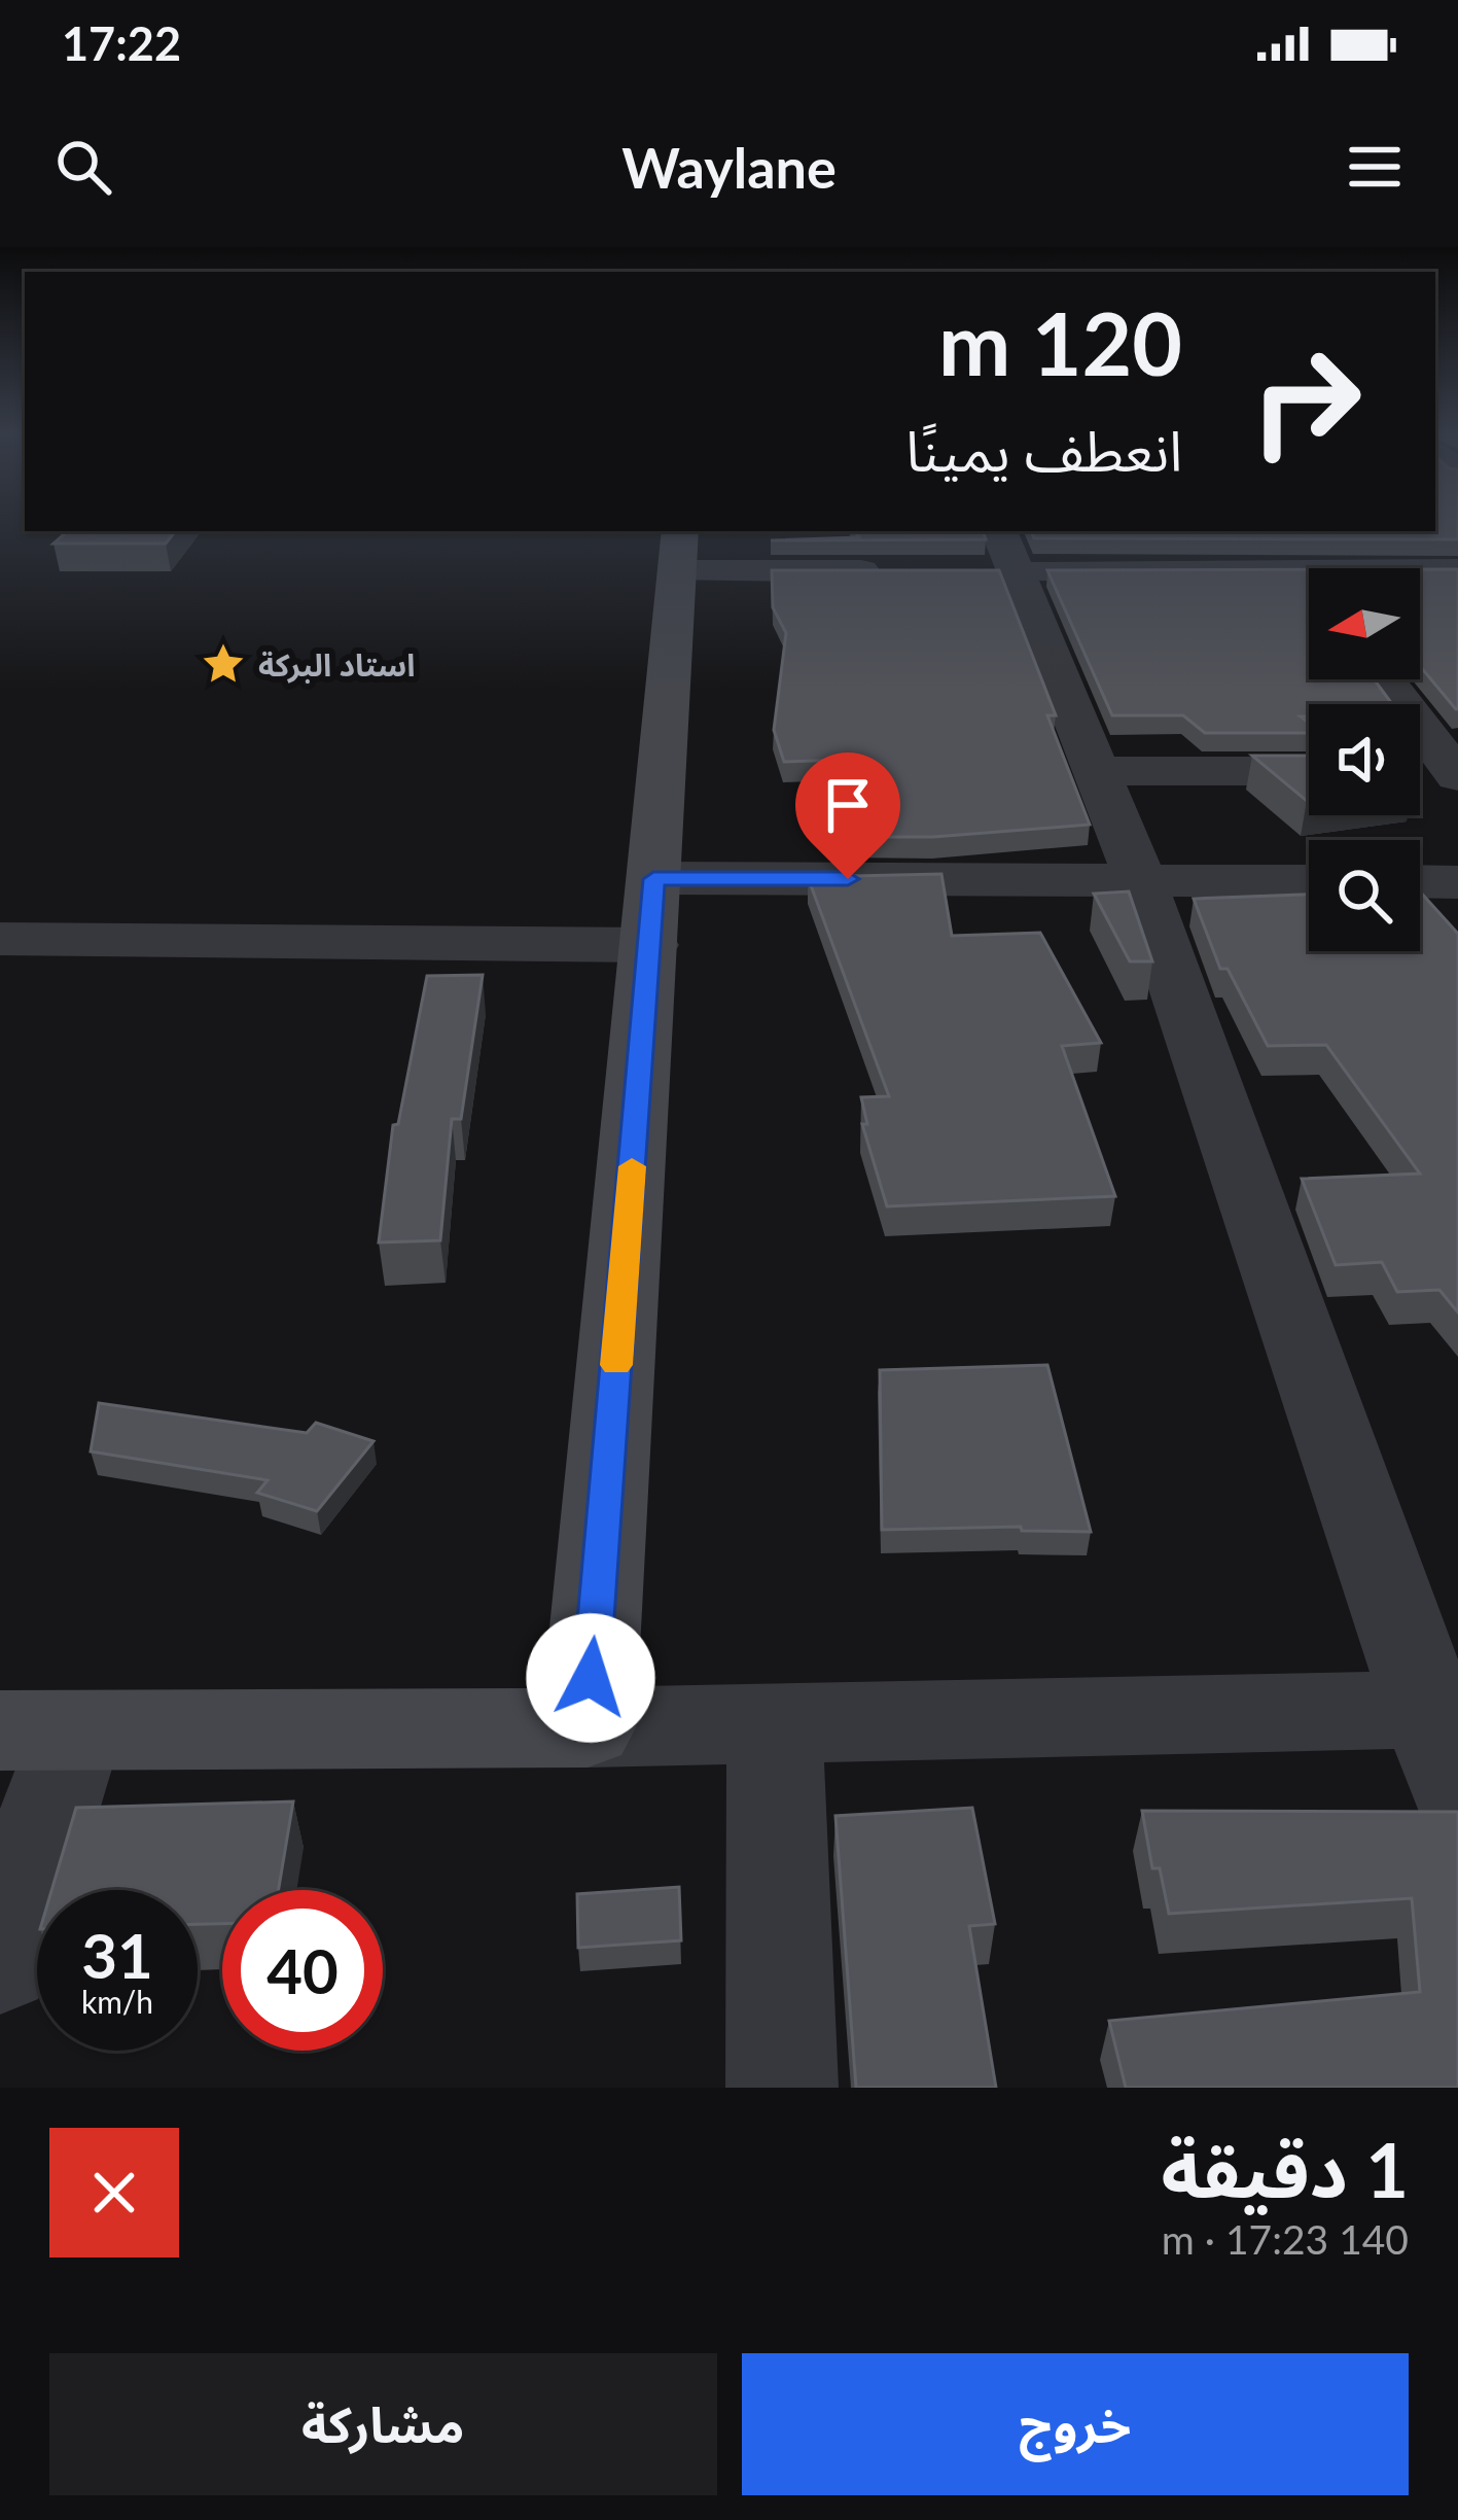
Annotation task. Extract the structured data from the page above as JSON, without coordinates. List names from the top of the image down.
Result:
{
  "places": {
    "place": ["استاد البركة"]
  },
  "north": "left",
  "page": {
    "status": "17:22",
    "header": "Waylane",
    "turn": ["120 m", "انعطف يمينًا"],
    "speed": "31 km/h",
    "limit": "40",
    "heading": ["1 دقيقة", "140 m · 17:23"],
    "buttons": ["خروج", "مشاركة"]
  }
}
